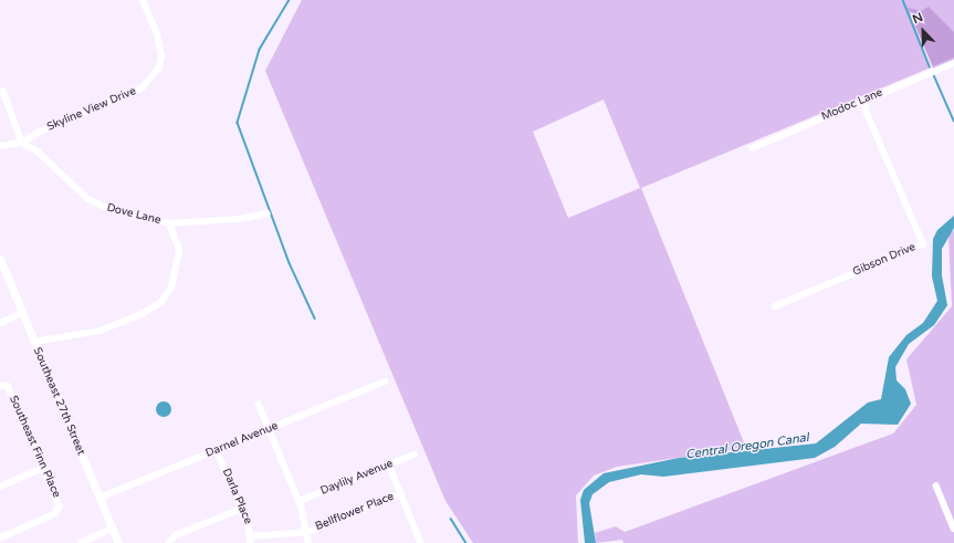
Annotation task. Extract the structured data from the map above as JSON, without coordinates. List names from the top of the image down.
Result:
{
  "streets": {
    "main road": ["Southeast 27th Street"],
    "street": [
      "Modoc Lane",
      "Skyline View Drive",
      "Dove Lane",
      "Gibson Drive",
      "Darnel Avenue",
      "Southeast Finn Place",
      "Daylily Avenue",
      "Darla Place",
      "Bellflower Place"
    ]
  },
  "crossings": [
    ["Modoc Lane", "Gibson Drive"],
    ["Skyline View Drive", "Dove Lane"],
    ["Southeast 27th Street", "Darnel Avenue"],
    ["Darnel Avenue", "Darla Place"],
    ["Darla Place", "Bellflower Place"]
  ],
  "water": ["Central Oregon Canal"],
  "north": "top left"
}
